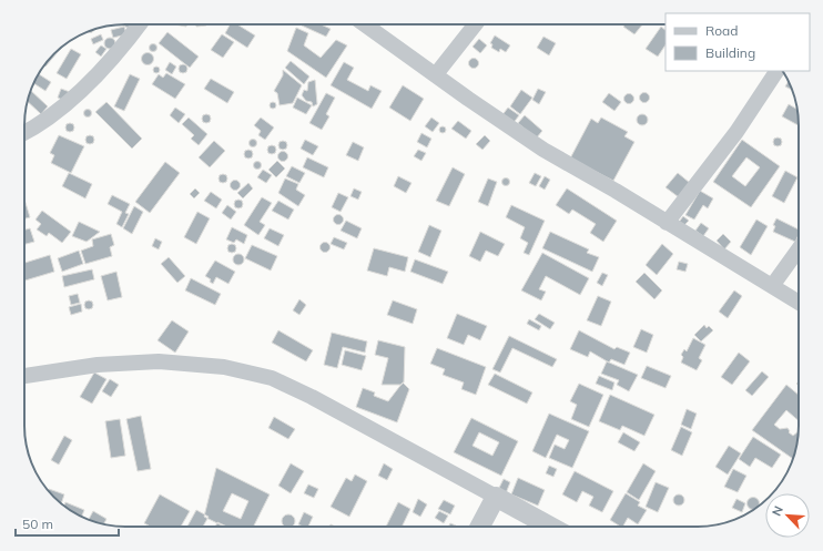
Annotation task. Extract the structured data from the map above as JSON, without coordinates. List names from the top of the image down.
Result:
{
  "legend": ["Road", "Building"],
  "scale_bar": "50 m",
  "north": "top left"
}
